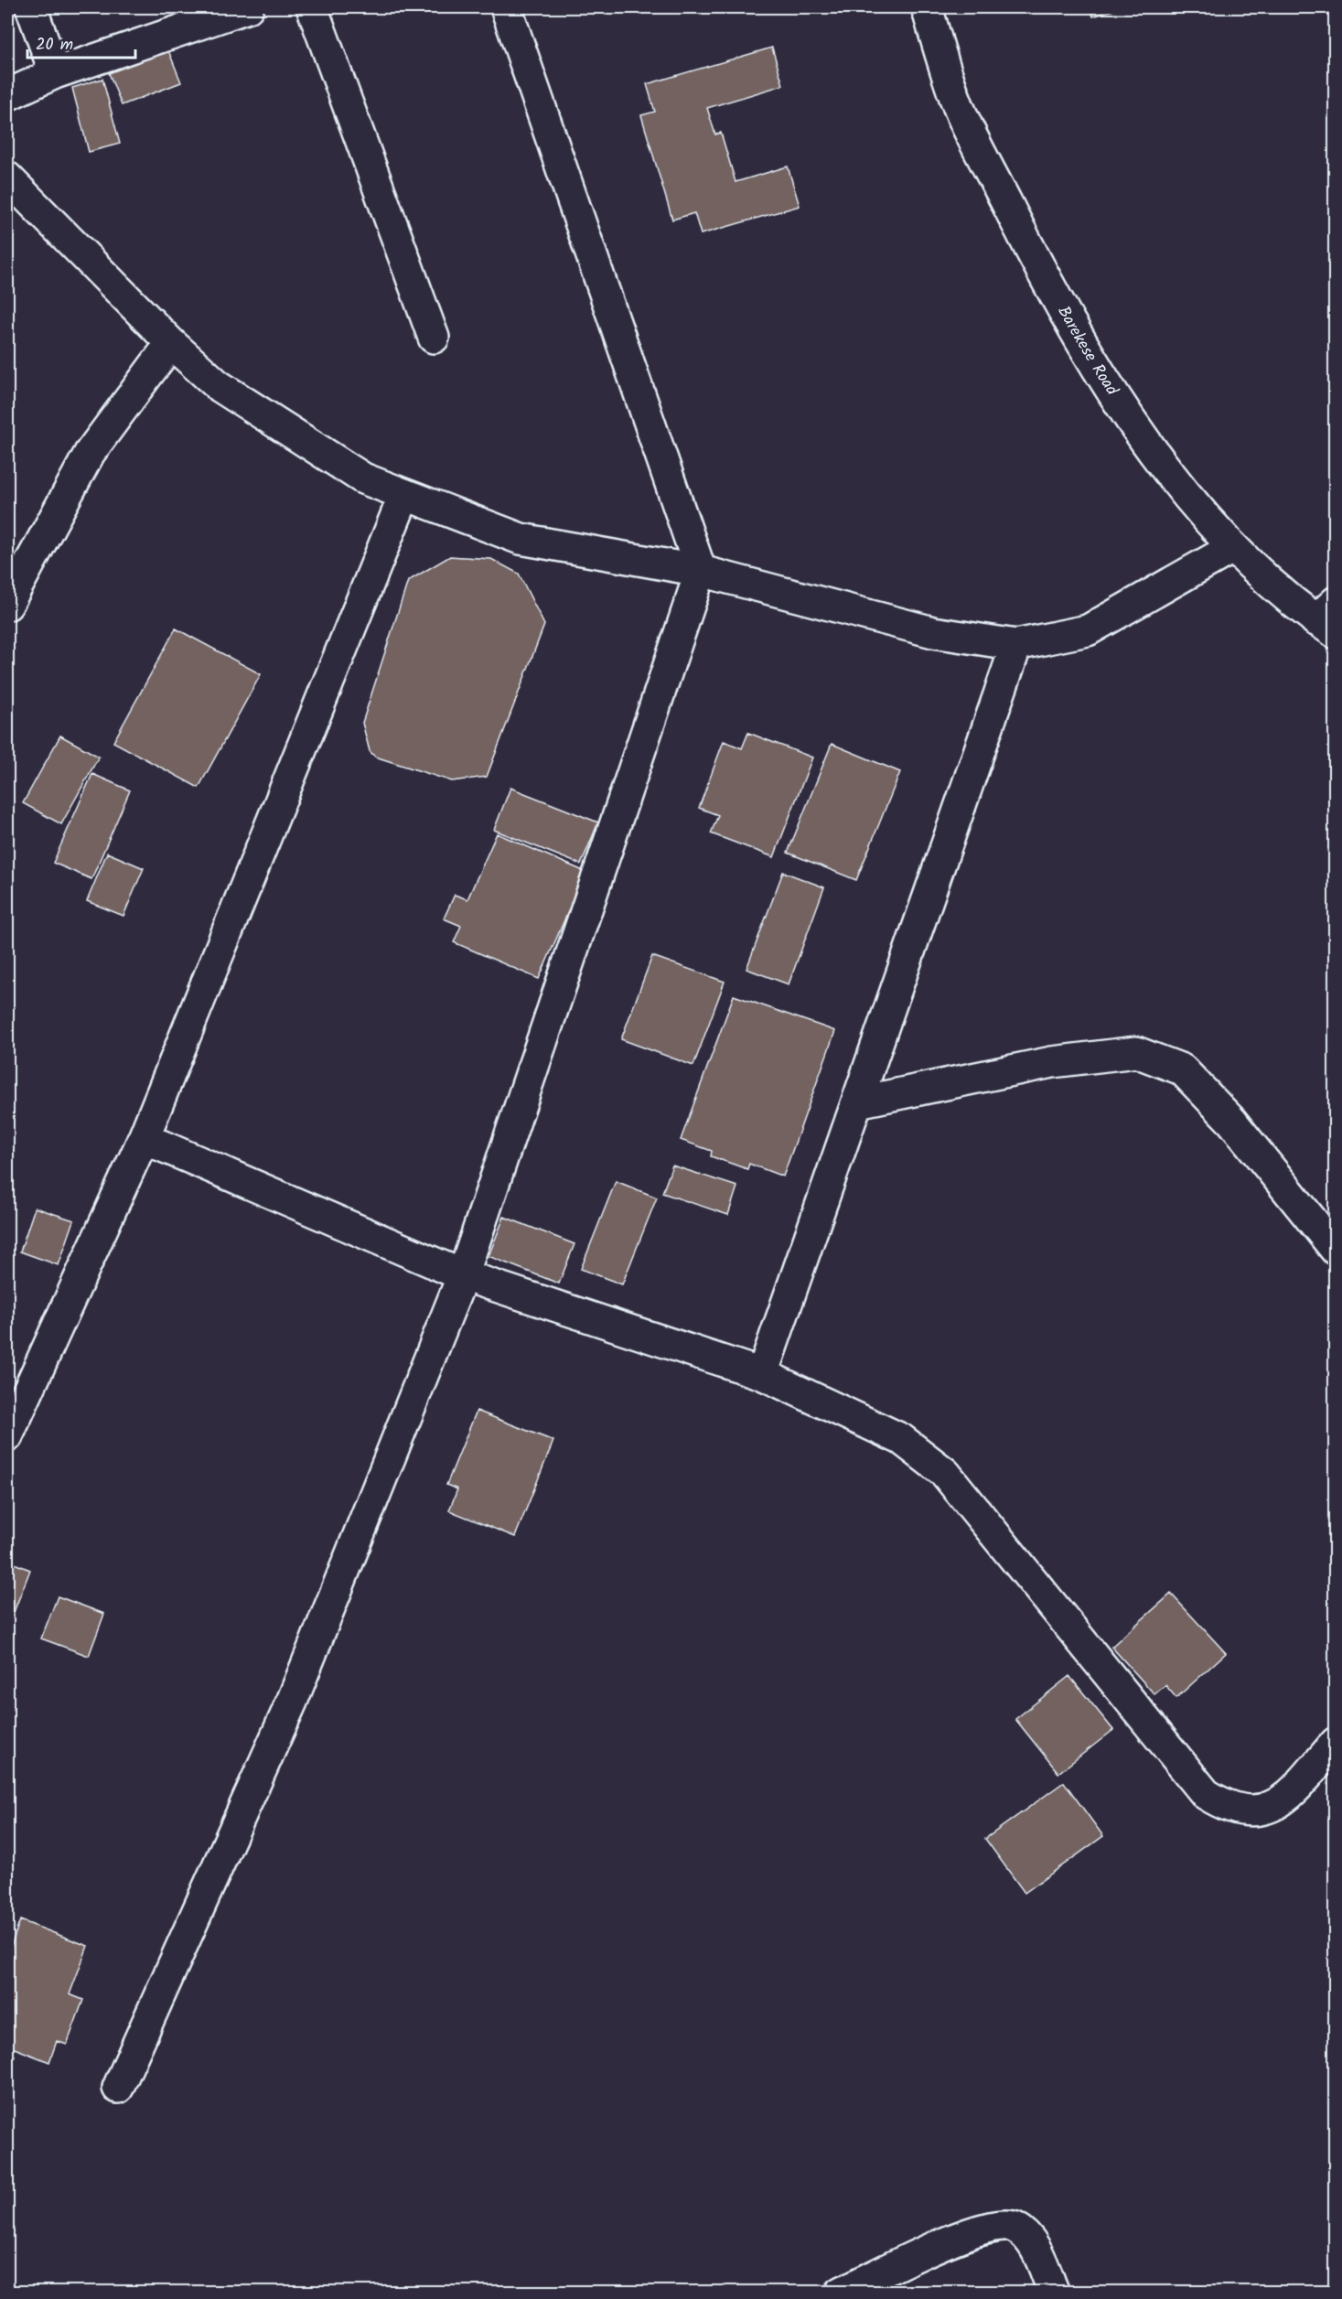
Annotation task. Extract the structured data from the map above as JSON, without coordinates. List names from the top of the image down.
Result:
{
  "streets": {
    "street": ["Barekese Road"]
  },
  "scale_bar": "20 m"
}
